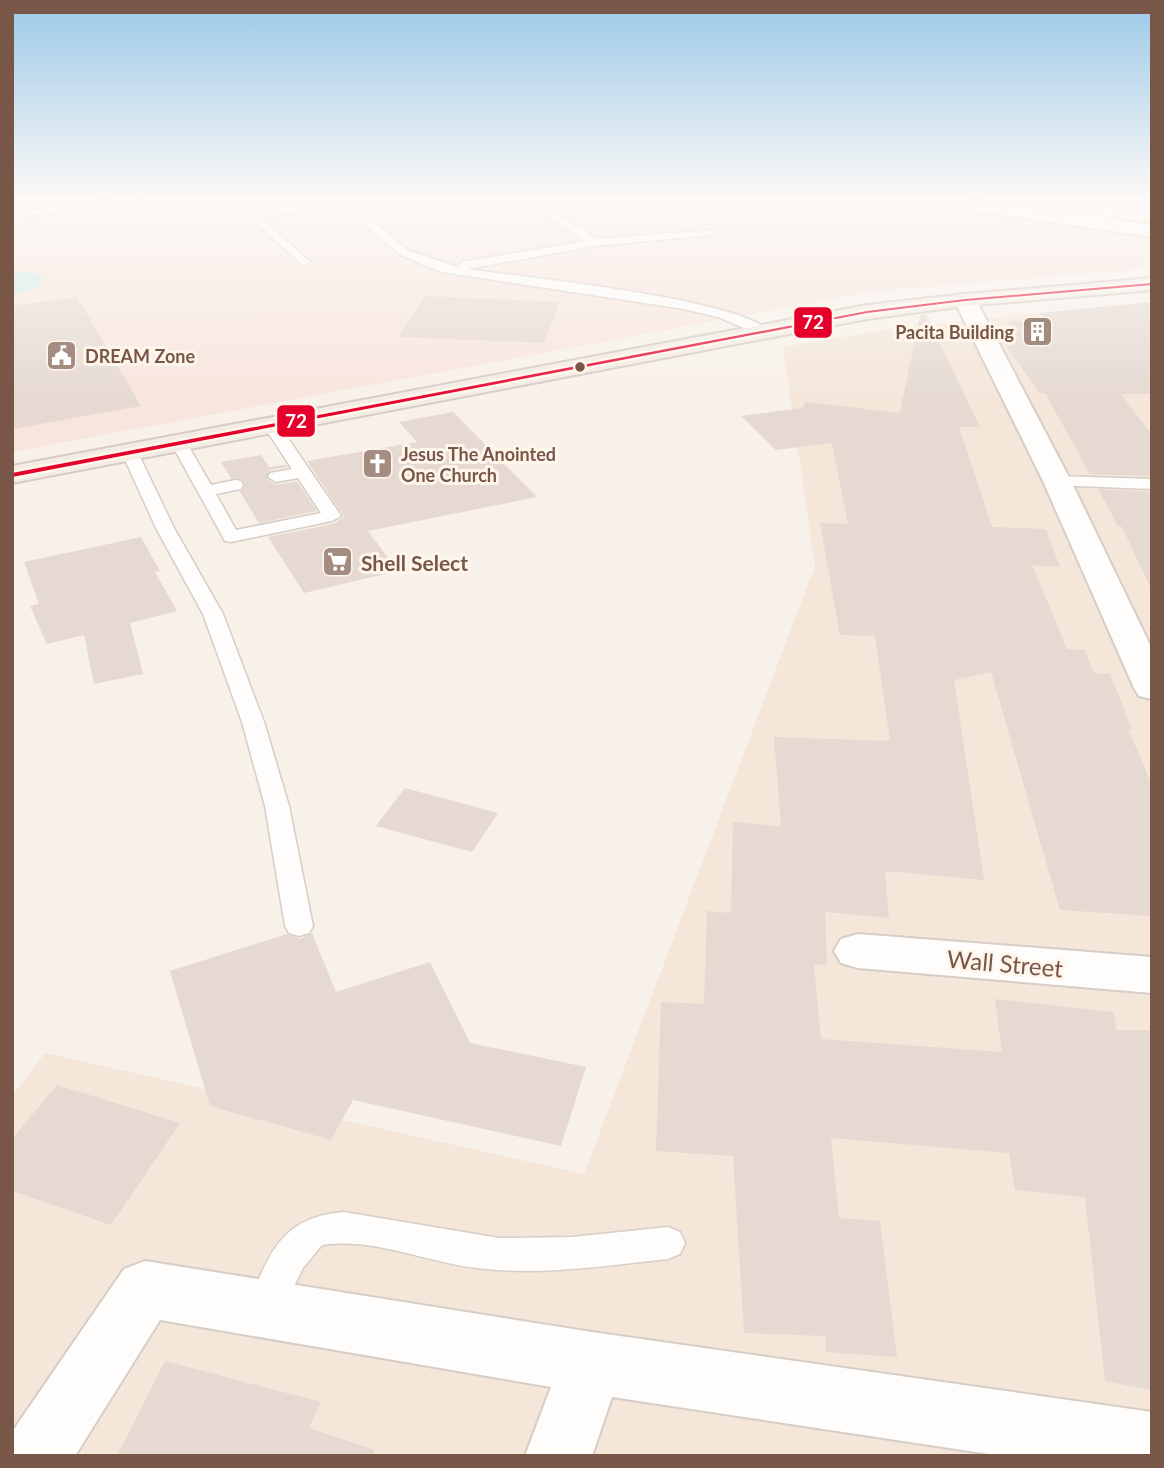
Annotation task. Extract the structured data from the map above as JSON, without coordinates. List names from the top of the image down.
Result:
{
  "streets": {
    "street": ["Wall Street"]
  },
  "places": {
    "building": ["Pacita Building"],
    "public building": ["DREAM Zone"],
    "church": ["Jesus The Anointed One Church"],
    "supermarket": ["Shell Select"]
  },
  "lines": ["transit line 72"]
}
